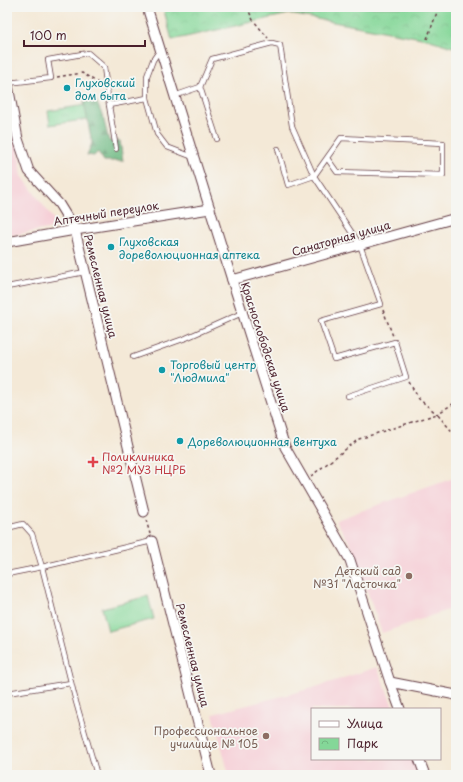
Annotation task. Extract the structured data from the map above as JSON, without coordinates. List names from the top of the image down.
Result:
{
  "streets": {
    "street": [
      "Аптечный переулок",
      "Санаторная улица",
      "Ремесленная улица",
      "Краснослободская улица"
    ]
  },
  "crossings": [
    ["Аптечный переулок", "Ремесленная улица"],
    ["Аптечный переулок", "Краснослободская улица"],
    ["Санаторная улица", "Краснослободская улица"]
  ],
  "places": {
    "other": [
      "Глуховский дом быта",
      "Глуховская дореволюционная аптека",
      "Торговый центр \"Людмила\"",
      "Дореволюционная вентуха",
      "Детский сад №31 \"Ласточка\"",
      "Профессиональное училище № 105"
    ],
    "health": ["Поликлиника №2 МУЗ НЦРБ"]
  },
  "legend": ["Улица", "Парк"],
  "scale_bar": "100 m"
}
